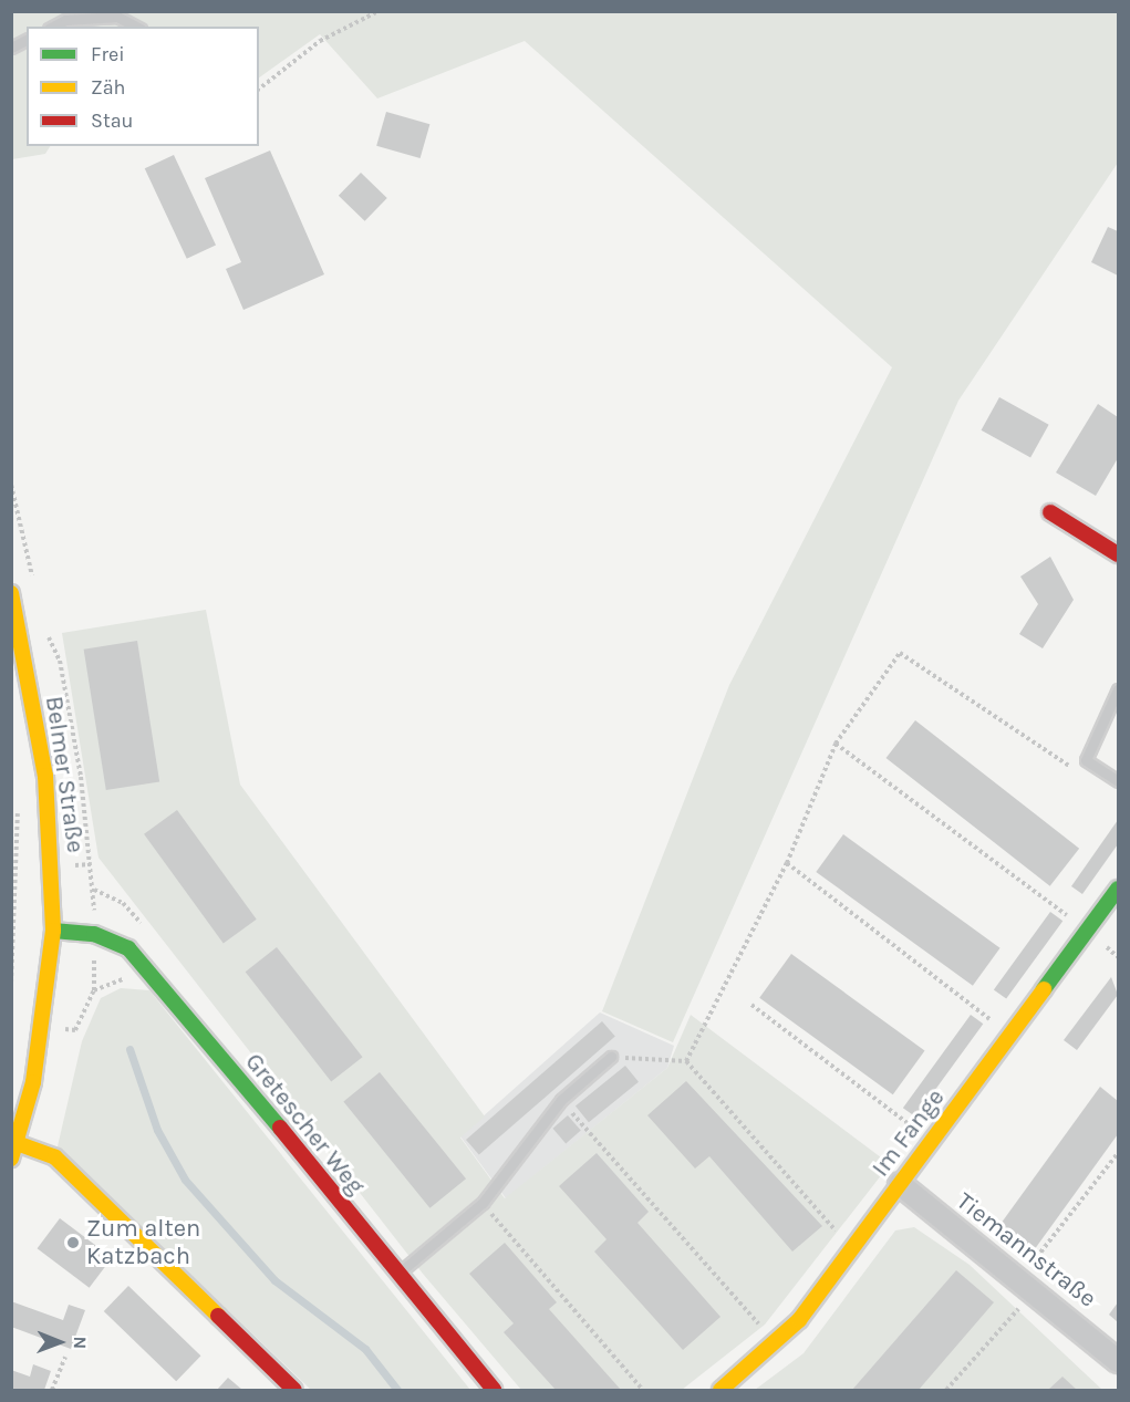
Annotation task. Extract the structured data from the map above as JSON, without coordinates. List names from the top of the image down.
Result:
{
  "streets": {
    "street": [
      "Belmer Straße",
      "Gretescher Weg",
      "Im Fange",
      "Tiemannstraße"
    ]
  },
  "crossings": [
    ["Belmer Straße", "Gretescher Weg"],
    ["Im Fange", "Tiemannstraße"]
  ],
  "places": ["Zum alten Katzbach"],
  "legend": ["Frei", "Zäh", "Stau"],
  "north": "right"
}
